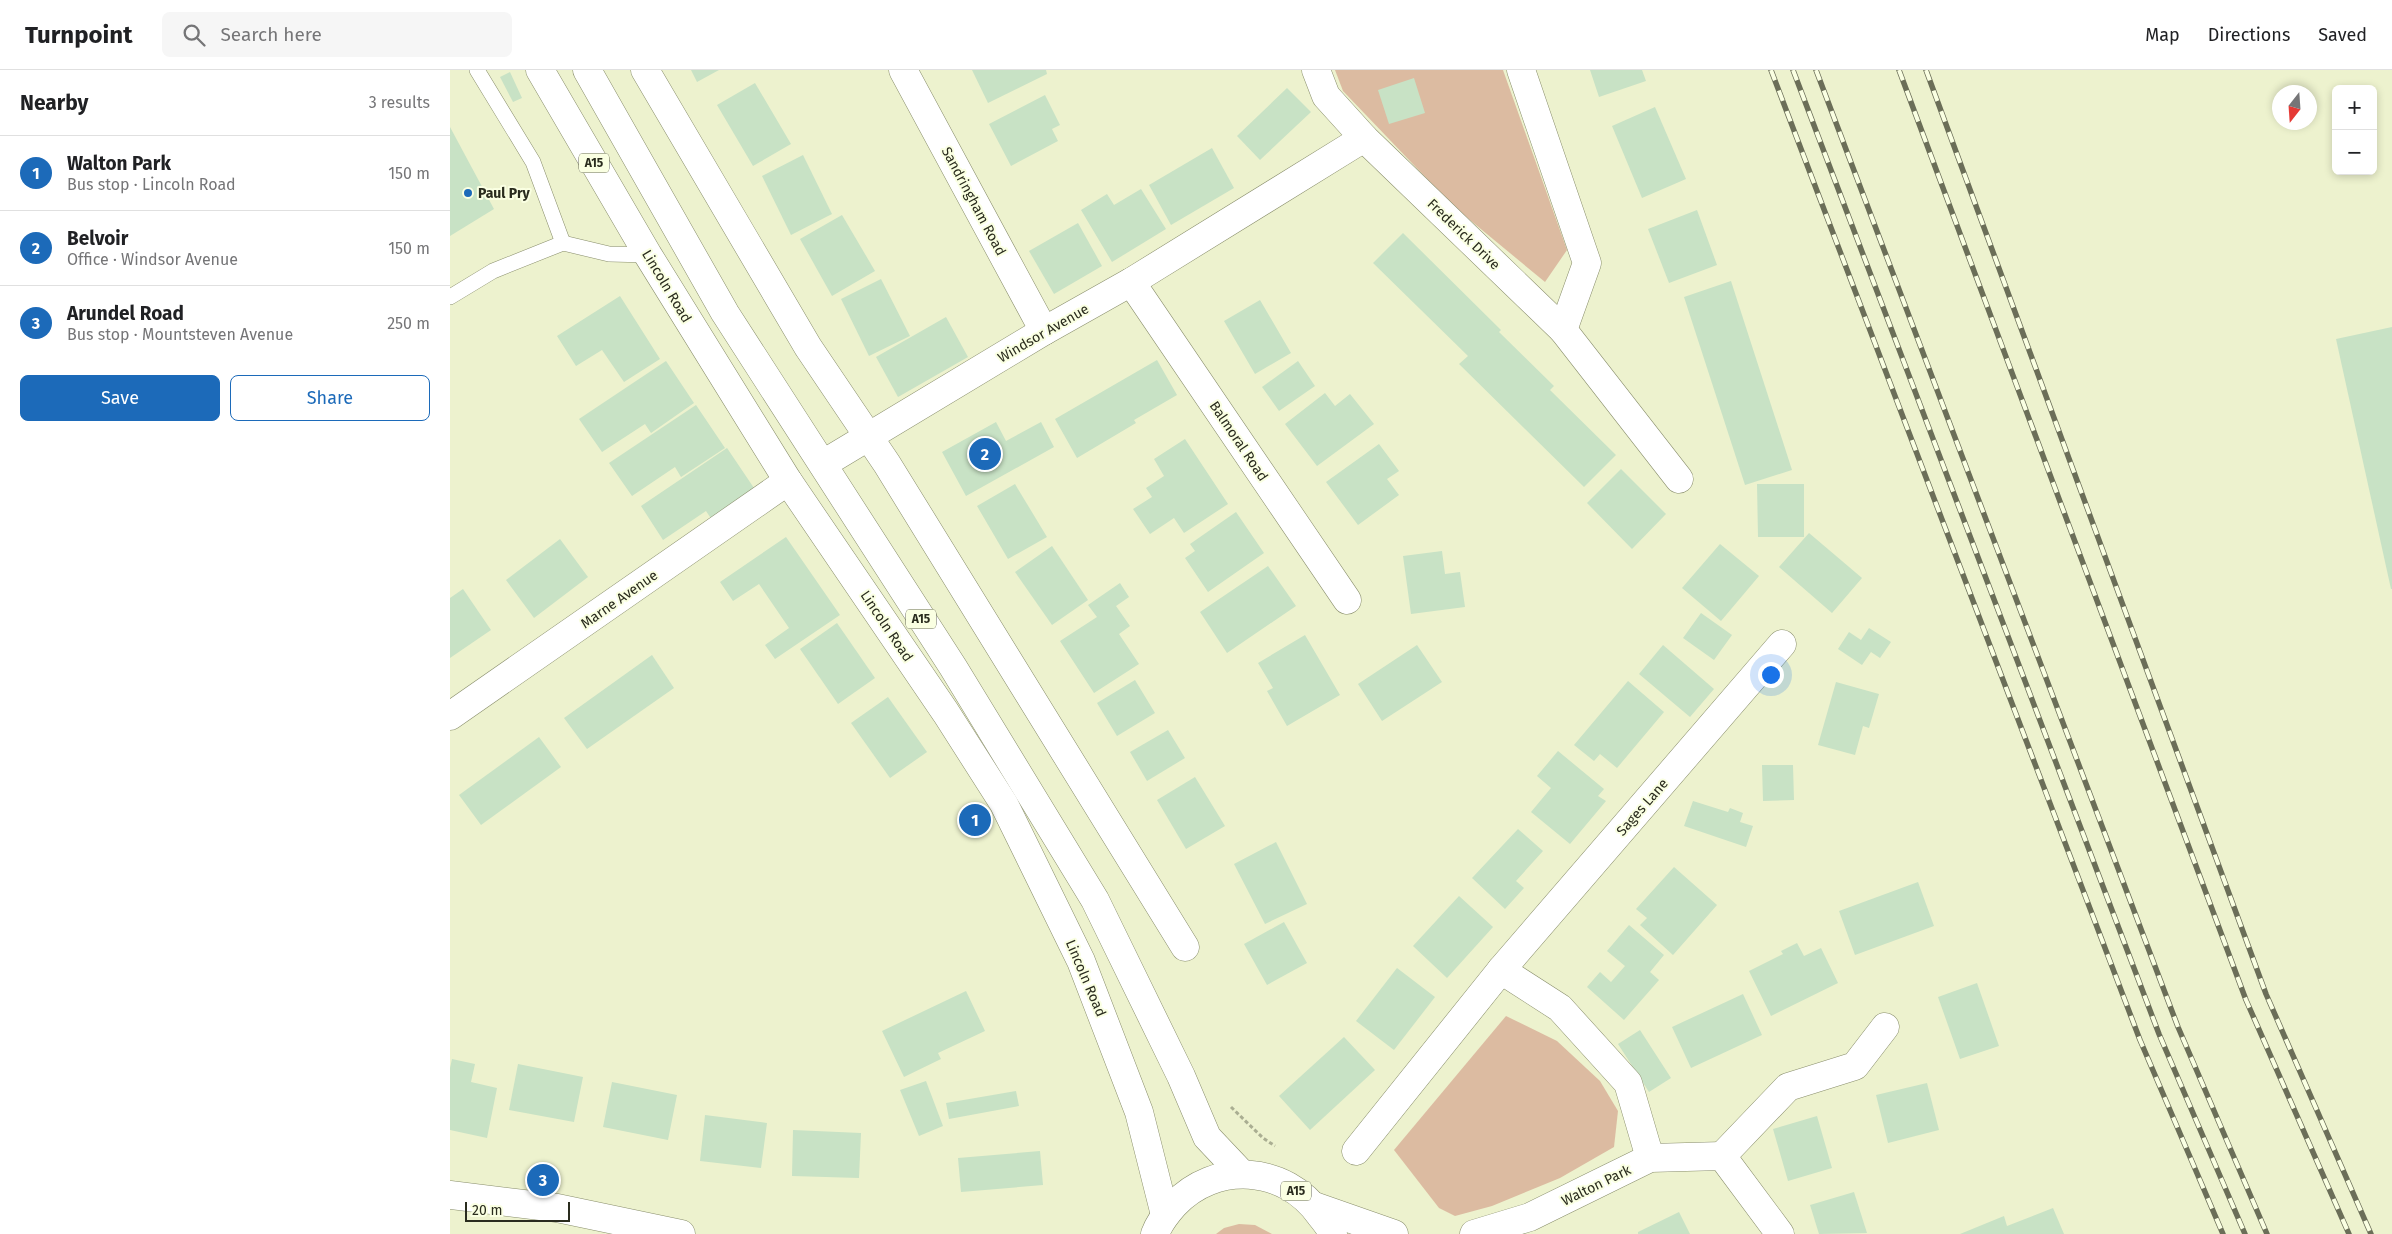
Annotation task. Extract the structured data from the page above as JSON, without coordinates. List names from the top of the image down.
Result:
{
  "streets": {
    "main road": [
      "A15",
      "Sandringham Road",
      "Frederick Drive",
      "Lincoln Road",
      "Windsor Avenue",
      "Balmoral Road",
      "Marne Avenue",
      "Sages Lane",
      "Walton Park"
    ]
  },
  "crossings": [
    ["A15", "Lincoln Road"],
    ["A15", "Windsor Avenue"],
    ["Sandringham Road", "Windsor Avenue"],
    ["Frederick Drive", "Windsor Avenue"],
    ["Lincoln Road", "Marne Avenue"],
    ["Windsor Avenue", "Balmoral Road"]
  ],
  "places": ["Paul Pry"],
  "scale_bar": "20 m",
  "north": "bottom",
  "page": {
    "header": "Turnpoint",
    "search": "Search here",
    "nav": ["Map", "Directions", "Saved"],
    "heading": ["Nearby", "3 results"],
    "map_buttons": ["+", "−"],
    "list": [
      {
        "mark": "1",
        "name": "Walton Park",
        "note": "Bus stop · Lincoln Road",
        "value": "150 m"
      },
      {
        "mark": "2",
        "name": "Belvoir",
        "note": "Office · Windsor Avenue",
        "value": "150 m"
      },
      {
        "mark": "3",
        "name": "Arundel Road",
        "note": "Bus stop · Mountsteven Avenue",
        "value": "250 m"
      }
    ],
    "buttons": ["Save", "Share"],
    "pins": ["2", "1", "3"],
    "scale": "20 m"
  }
}
